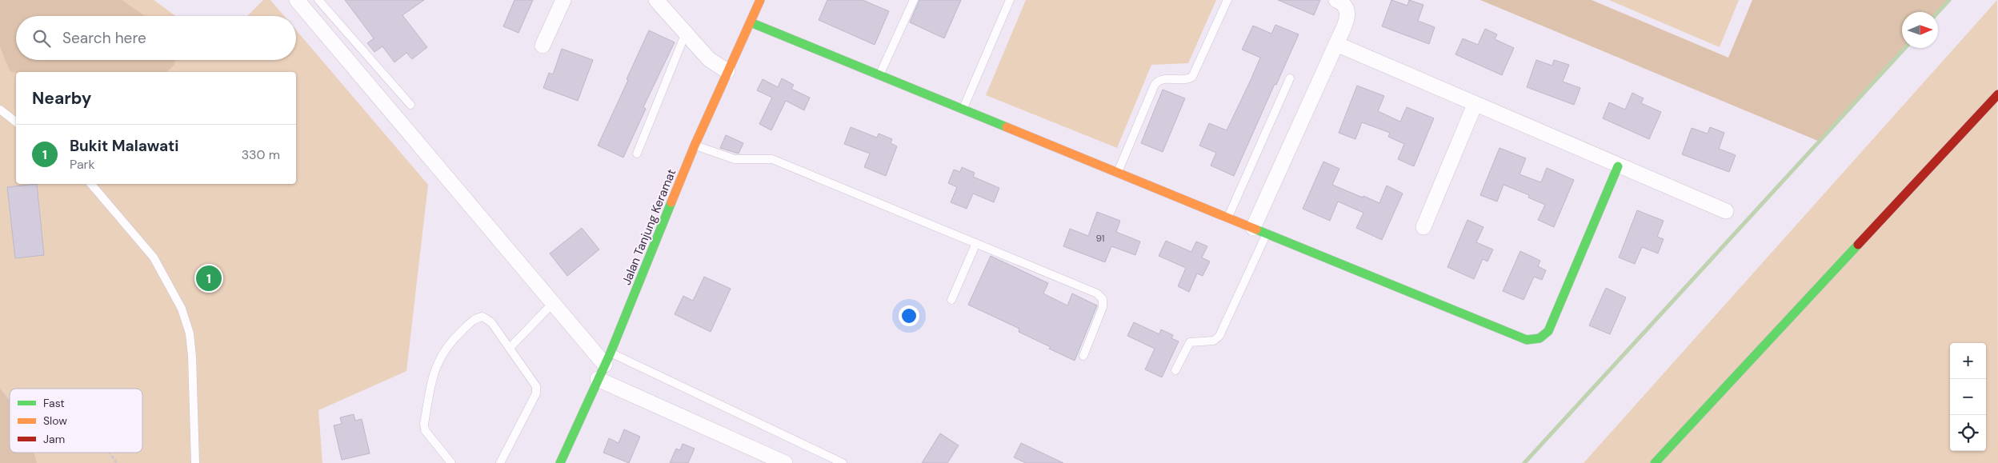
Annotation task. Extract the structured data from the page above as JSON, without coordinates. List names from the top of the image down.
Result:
{
  "streets": {
    "street": ["Jalan Tanjung Keramat"]
  },
  "house_numbers": ["91"],
  "legend": ["Fast", "Slow", "Jam"],
  "north": "right",
  "page": {
    "search": "Search here",
    "heading": "Nearby",
    "list": [
      {
        "mark": "1",
        "name": "Bukit Malawati",
        "note": "Park",
        "value": "330 m"
      }
    ],
    "pins": "1",
    "map_buttons": ["+", "−"]
  }
}
